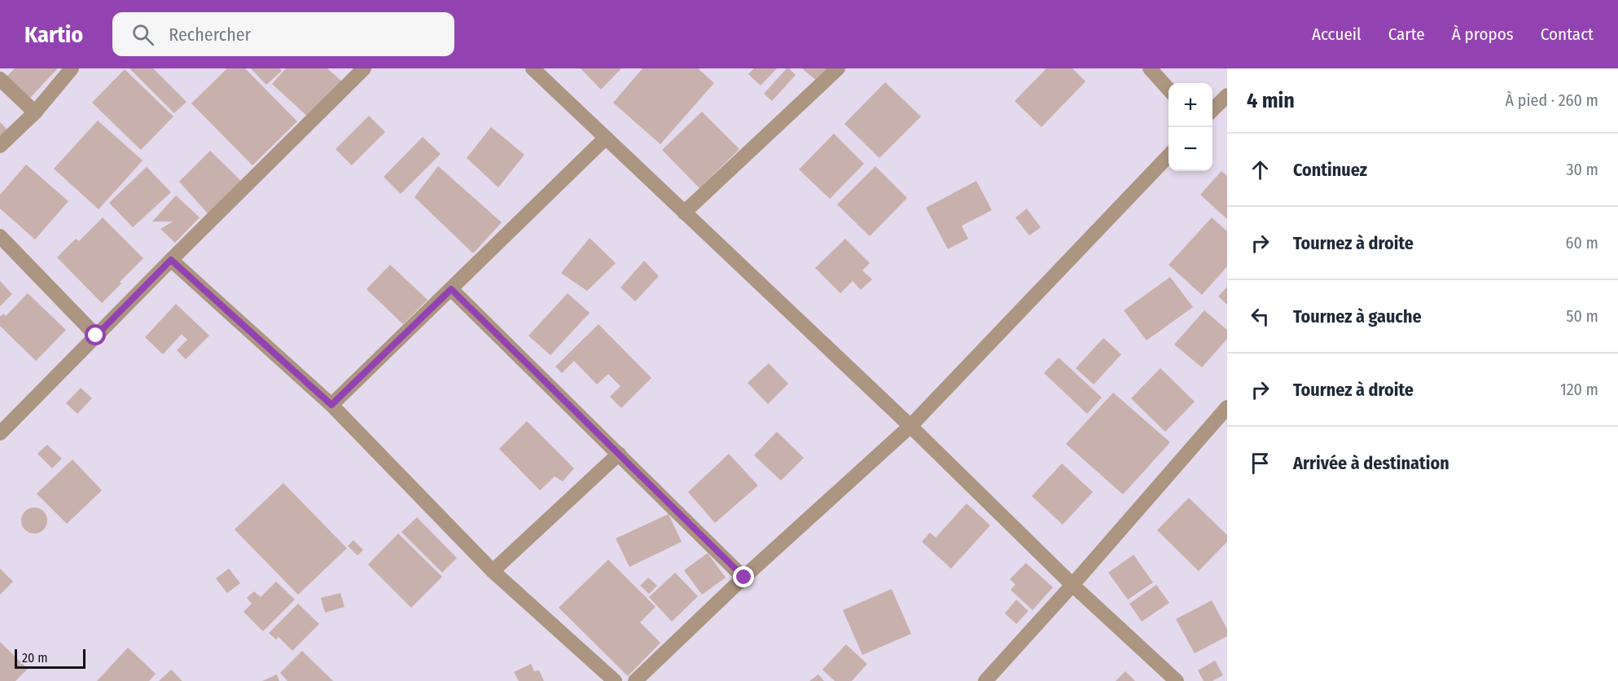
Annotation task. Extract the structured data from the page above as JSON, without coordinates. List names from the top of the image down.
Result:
{
  "scale_bar": "20 m",
  "page": {
    "header": "Kartio",
    "search": "Rechercher",
    "nav": [
      "Accueil",
      "Carte",
      "À propos",
      "Contact"
    ],
    "heading": ["4 min", "À pied · 260 m"],
    "map_buttons": ["+", "−"],
    "list": [
      ["Continuez", "30 m"],
      ["Tournez à droite", "60 m"],
      ["Tournez à gauche", "50 m"],
      ["Tournez à droite", "120 m"],
      "Arrivée à destination"
    ],
    "scale": "20 m"
  }
}
